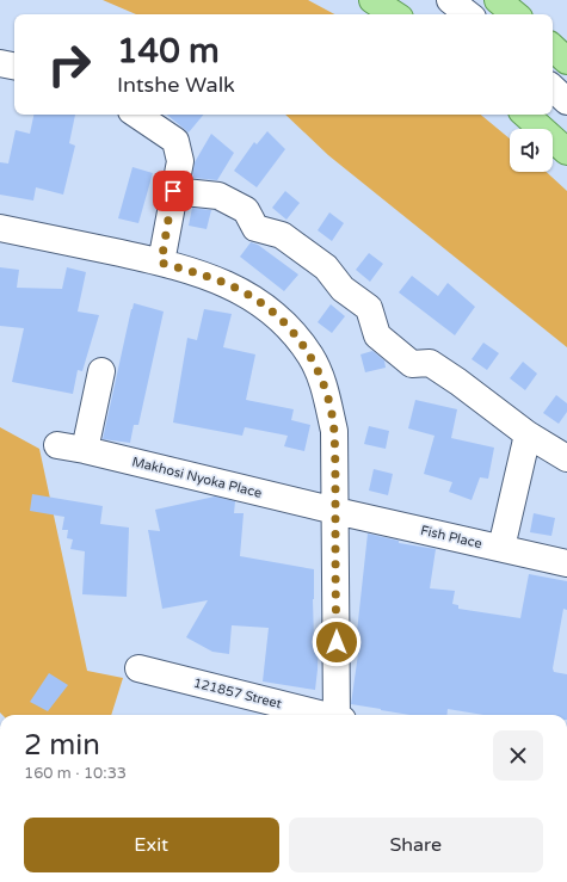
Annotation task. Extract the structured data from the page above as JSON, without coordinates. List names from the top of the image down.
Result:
{
  "streets": {
    "street": ["Makhosi Nyoka Place", "Fish Place", "121857 Street"]
  },
  "crossings": [
    ["Makhosi Nyoka Place", "Fish Place"]
  ],
  "page": {
    "turn": ["140 m", "Intshe Walk"],
    "heading": ["2 min", "160 m · 10:33"],
    "buttons": ["Exit", "Share"]
  }
}
